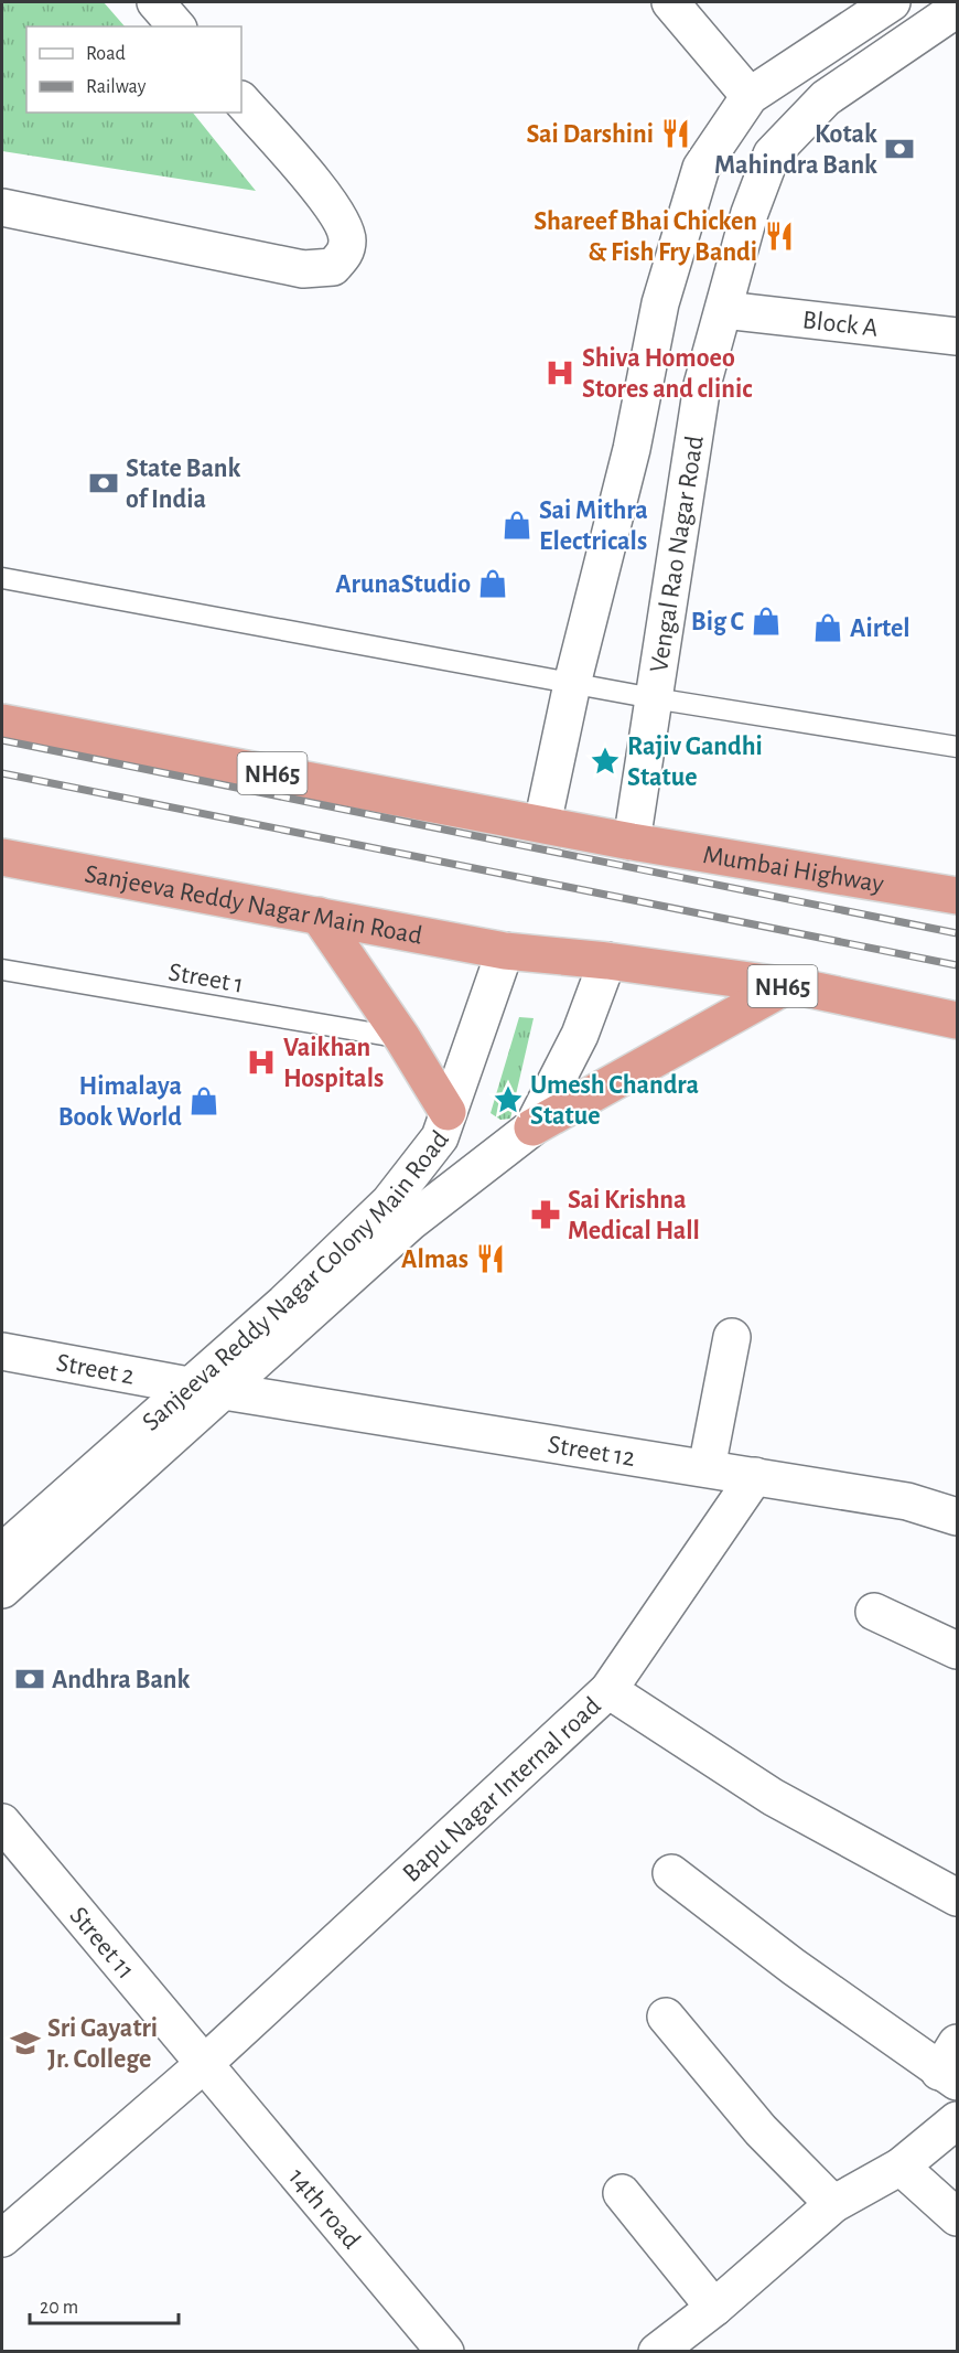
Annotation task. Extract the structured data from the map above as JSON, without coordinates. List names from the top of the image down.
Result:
{
  "streets": {
    "highway": ["NH65", "Mumbai Highway", "Sanjeeva Reddy Nagar Main Road"],
    "street": [
      "Block A",
      "Vengal Rao Nagar Road",
      "Sanjeeva Reddy Nagar Colony Main Road",
      "Street 2",
      "Street 12",
      "Bapu Nagar Internal road",
      "Street 11",
      "14th road"
    ],
    "lane": ["Street 1"]
  },
  "crossings": [
    ["Block A", "Vengal Rao Nagar Road"],
    ["Vengal Rao Nagar Road", "NH65"],
    ["Vengal Rao Nagar Road", "Mumbai Highway"],
    ["NH65", "Mumbai Highway"],
    ["NH65", "Sanjeeva Reddy Nagar Main Road"],
    ["NH65", "Sanjeeva Reddy Nagar Colony Main Road"],
    ["Sanjeeva Reddy Nagar Main Road", "Sanjeeva Reddy Nagar Colony Main Road"],
    ["Sanjeeva Reddy Nagar Colony Main Road", "Street 2"],
    ["Sanjeeva Reddy Nagar Colony Main Road", "Street 12"],
    ["Street 12", "Bapu Nagar Internal road"],
    ["Bapu Nagar Internal road", "Street 11"],
    ["Bapu Nagar Internal road", "14th road"],
    ["Street 11", "14th road"]
  ],
  "places": {
    "restaurant": ["Sai Darshini", "Shareef Bhai Chicken & Fish Fry Bandi", "Almas"],
    "bank": ["Kotak Mahindra Bank", "State Bank of India", "Andhra Bank"],
    "hospital": ["Shiva Homoeo Stores and clinic", "Vaikhan Hospitals"],
    "shop": [
      "Sai Mithra Electricals",
      "ArunaStudio",
      "Big C",
      "Airtel",
      "Himalaya Book World"
    ],
    "place": ["Rajiv Gandhi Statue", "Umesh Chandra Statue"],
    "pharmacy": ["Sai Krishna Medical Hall"],
    "school or university": ["Sri Gayatri Jr. College"]
  },
  "legend": ["Road", "Railway"],
  "scale_bar": "20 m"
}
